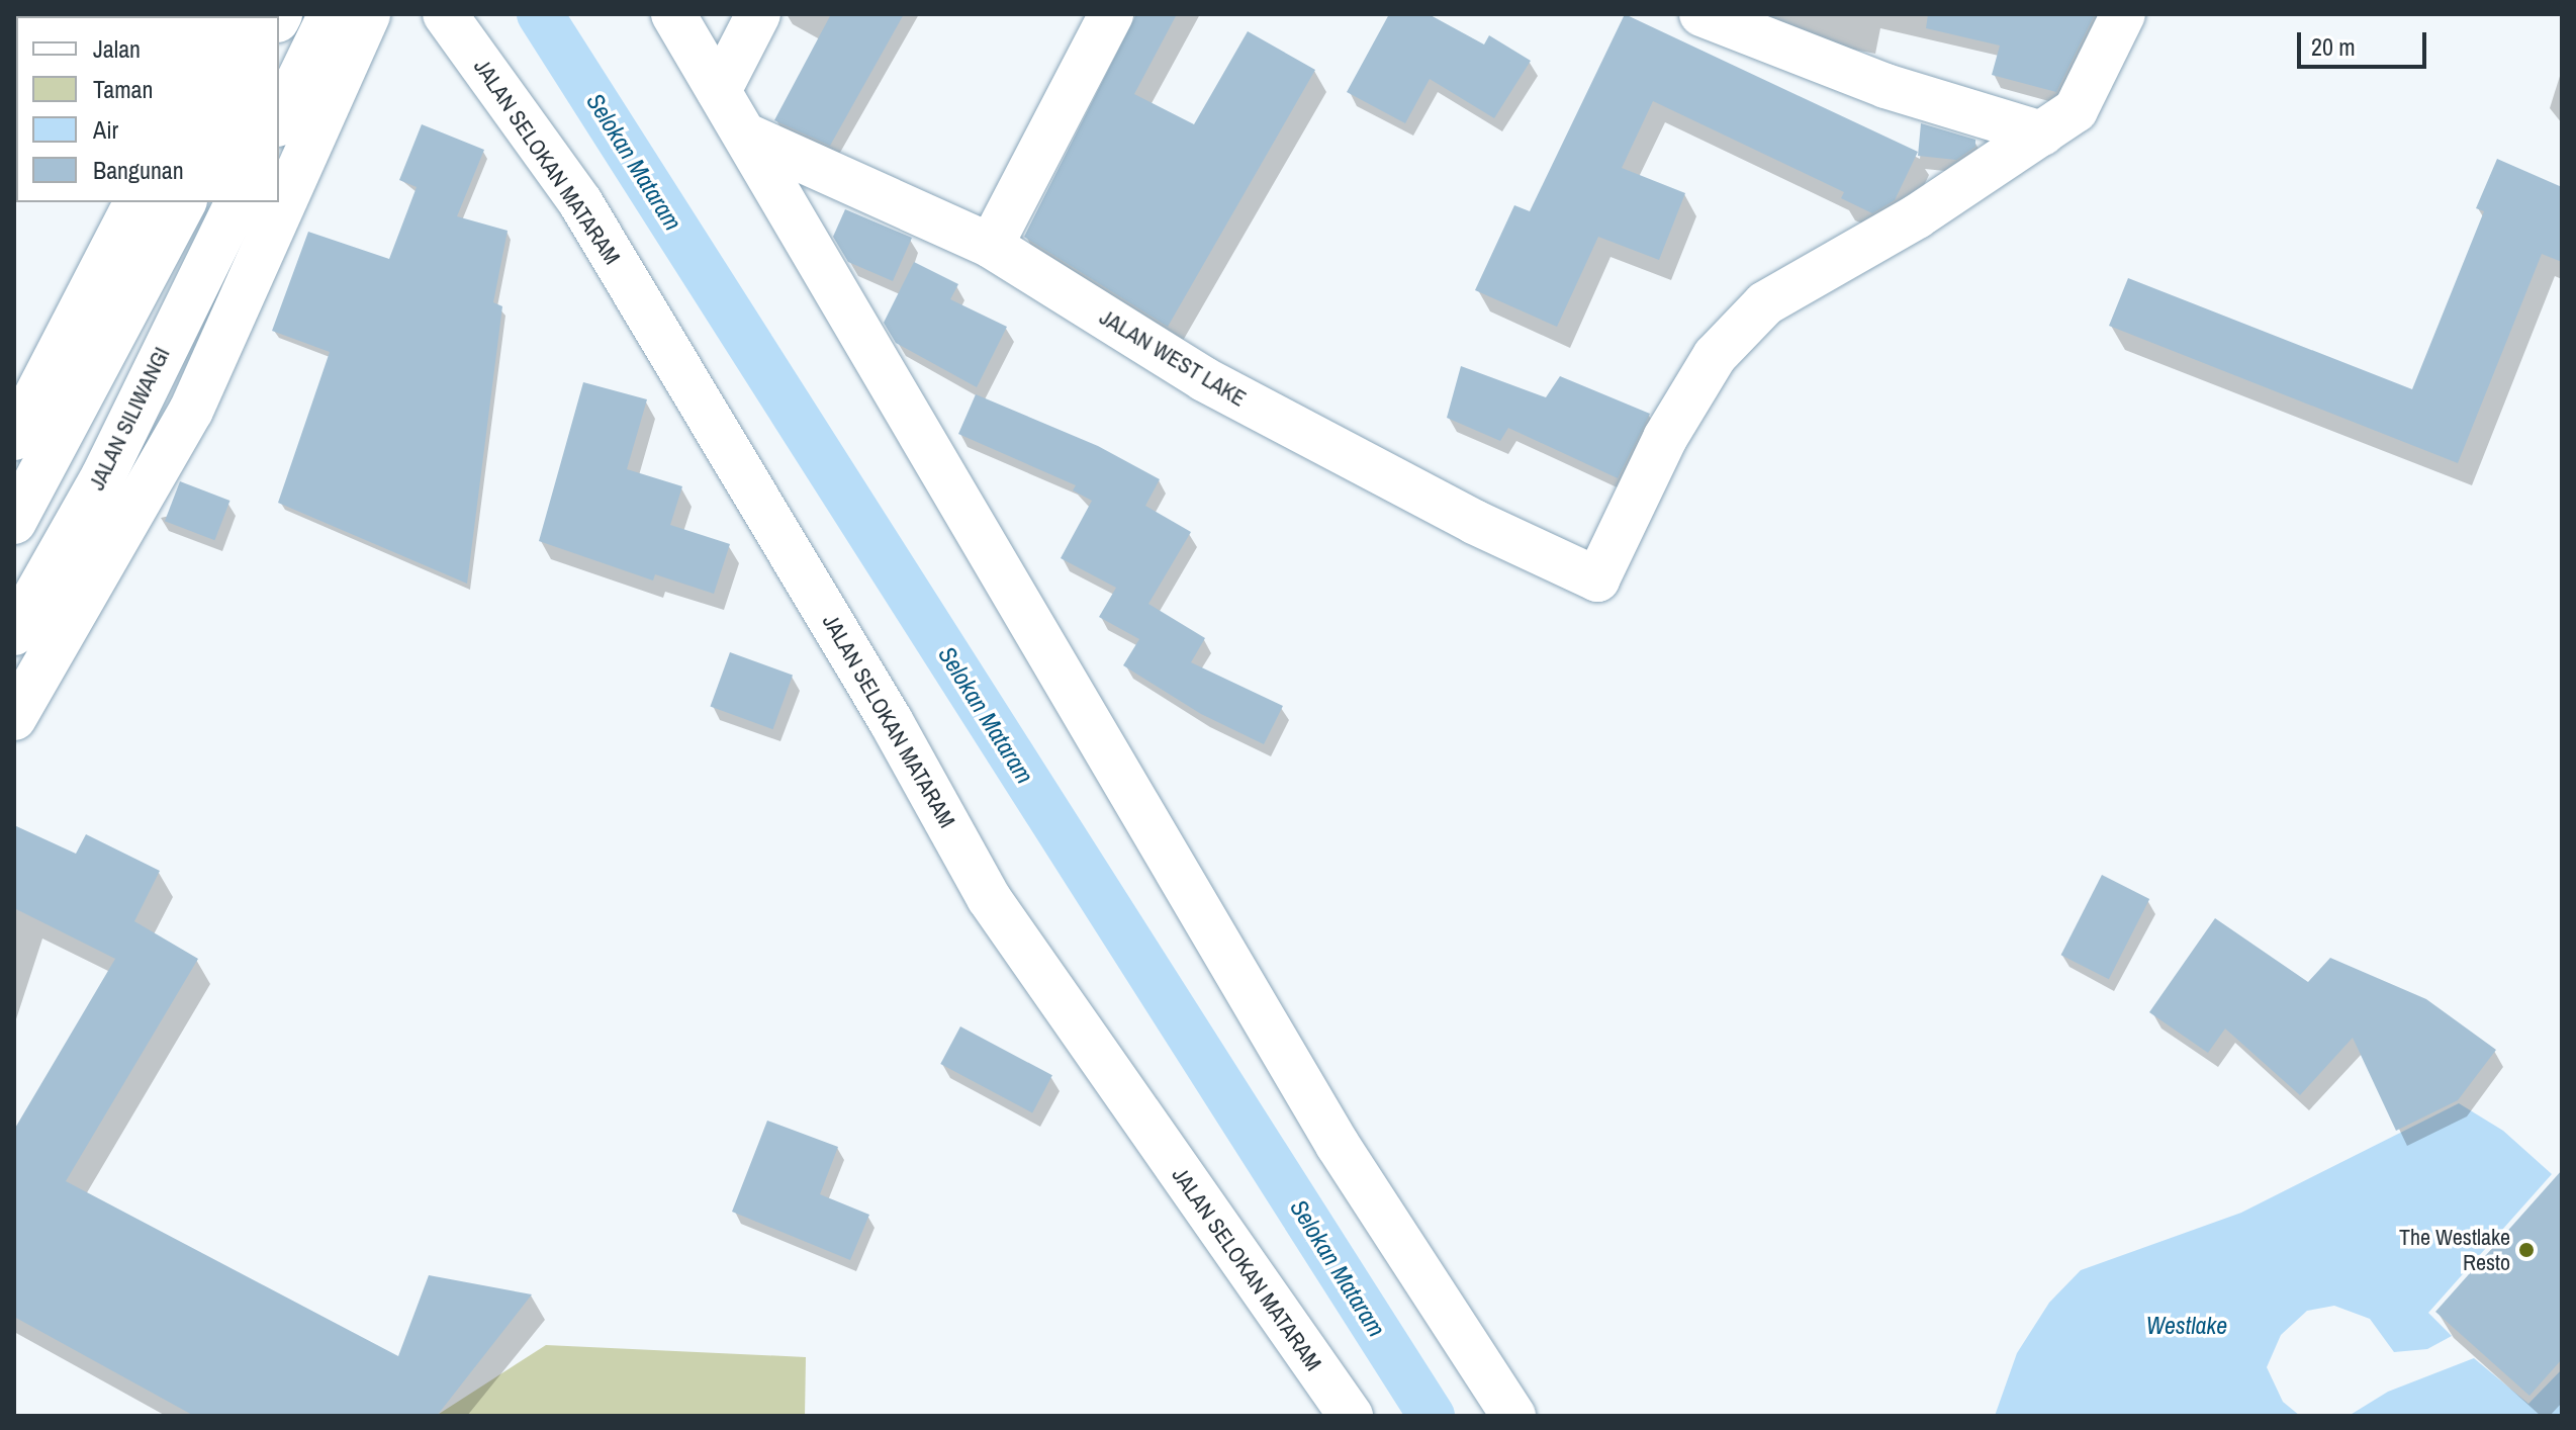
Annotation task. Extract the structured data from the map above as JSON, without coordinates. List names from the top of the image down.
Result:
{
  "streets": {
    "main road": ["JALAN SELOKAN MATARAM", "JALAN WEST LAKE", "JALAN SILIWANGI"]
  },
  "water": ["Selokan Mataram", "Westlake"],
  "places": ["The Westlake Resto"],
  "legend": [
    "Jalan",
    "Taman",
    "Air",
    "Bangunan"
  ],
  "scale_bar": "20 m"
}
